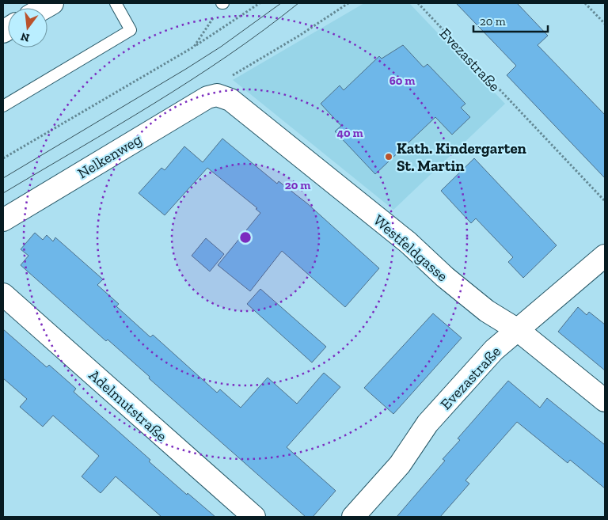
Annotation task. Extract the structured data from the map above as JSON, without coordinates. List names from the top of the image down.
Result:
{
  "streets": {
    "street": [
      "Evezastraße",
      "Nelkenweg",
      "Westfeldgasse",
      "Adelmutstraße"
    ]
  },
  "crossings": [
    ["Evezastraße", "Westfeldgasse"],
    ["Nelkenweg", "Westfeldgasse"]
  ],
  "places": ["Kath. Kindergarten St. Martin"],
  "scale_bar": "20 m",
  "north": "bottom",
  "rings": ["60 m", "40 m", "20 m"]
}
